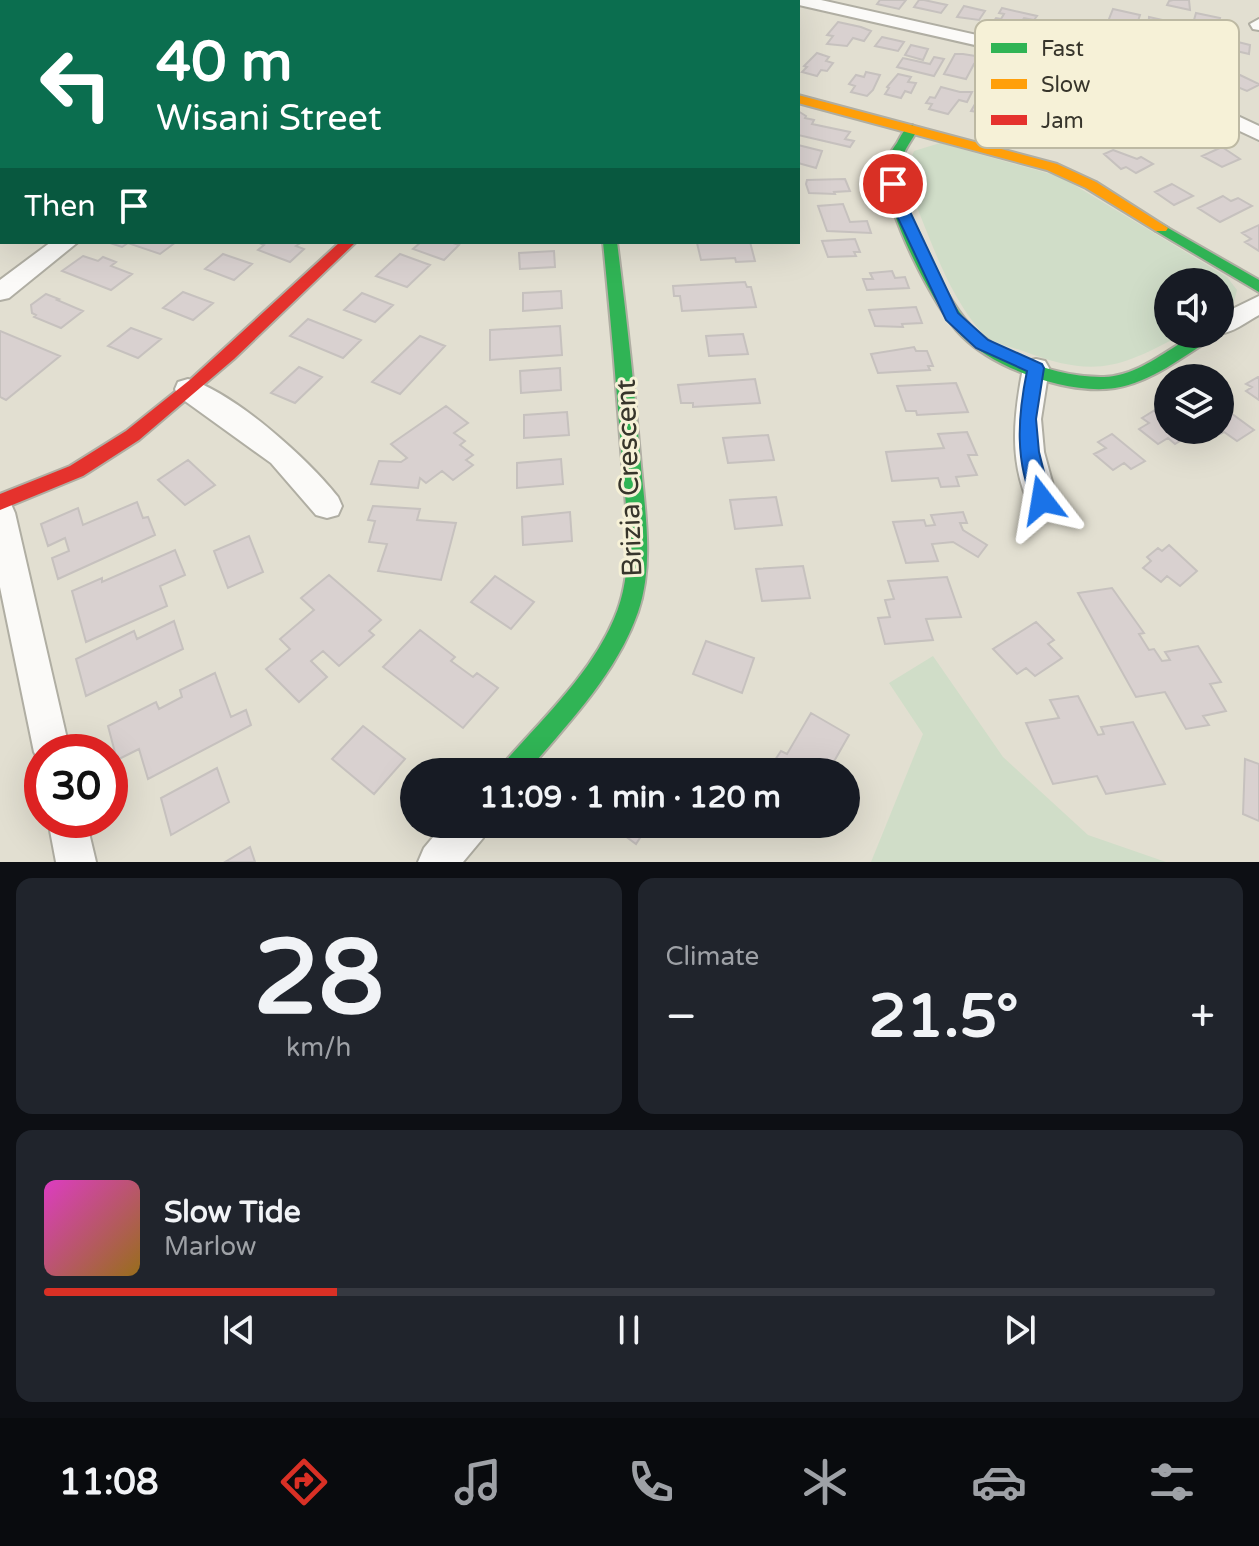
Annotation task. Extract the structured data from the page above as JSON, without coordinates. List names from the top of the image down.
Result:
{
  "streets": {
    "street": ["Brizia Crescent"]
  },
  "legend": ["Fast", "Slow", "Jam"],
  "page": {
    "turn": ["40 m", "Wisani Street"],
    "then": "Then",
    "limit": "30",
    "trip": "11:09 · 1 min · 120 m",
    "tile": [
      ["28", "km/h"],
      "Climate"
    ],
    "heat": ["−", "21.5°", "+"],
    "song": ["Slow Tide", "Marlow"],
    "tabs": "11:08"
  }
}
